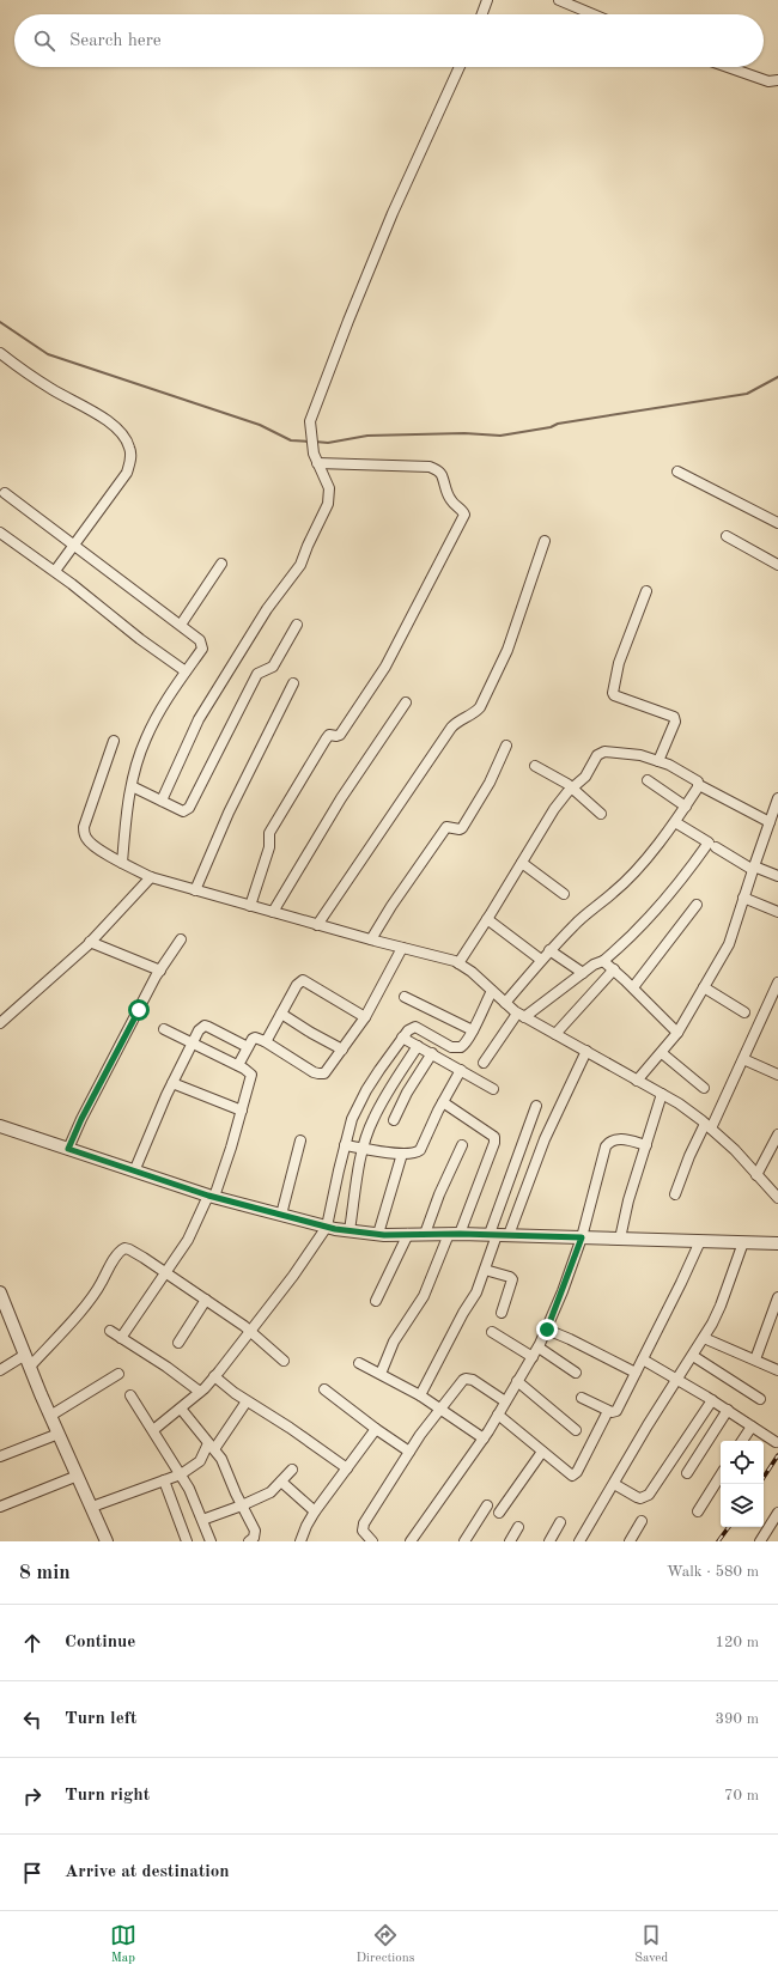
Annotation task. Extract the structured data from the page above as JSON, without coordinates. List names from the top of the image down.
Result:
{
  "page": {
    "search": "Search here",
    "heading": ["8 min", "Walk · 580 m"],
    "list": [
      ["Continue", "120 m"],
      ["Turn left", "390 m"],
      ["Turn right", "70 m"],
      "Arrive at destination"
    ],
    "nav": ["Map", "Directions", "Saved"]
  }
}
